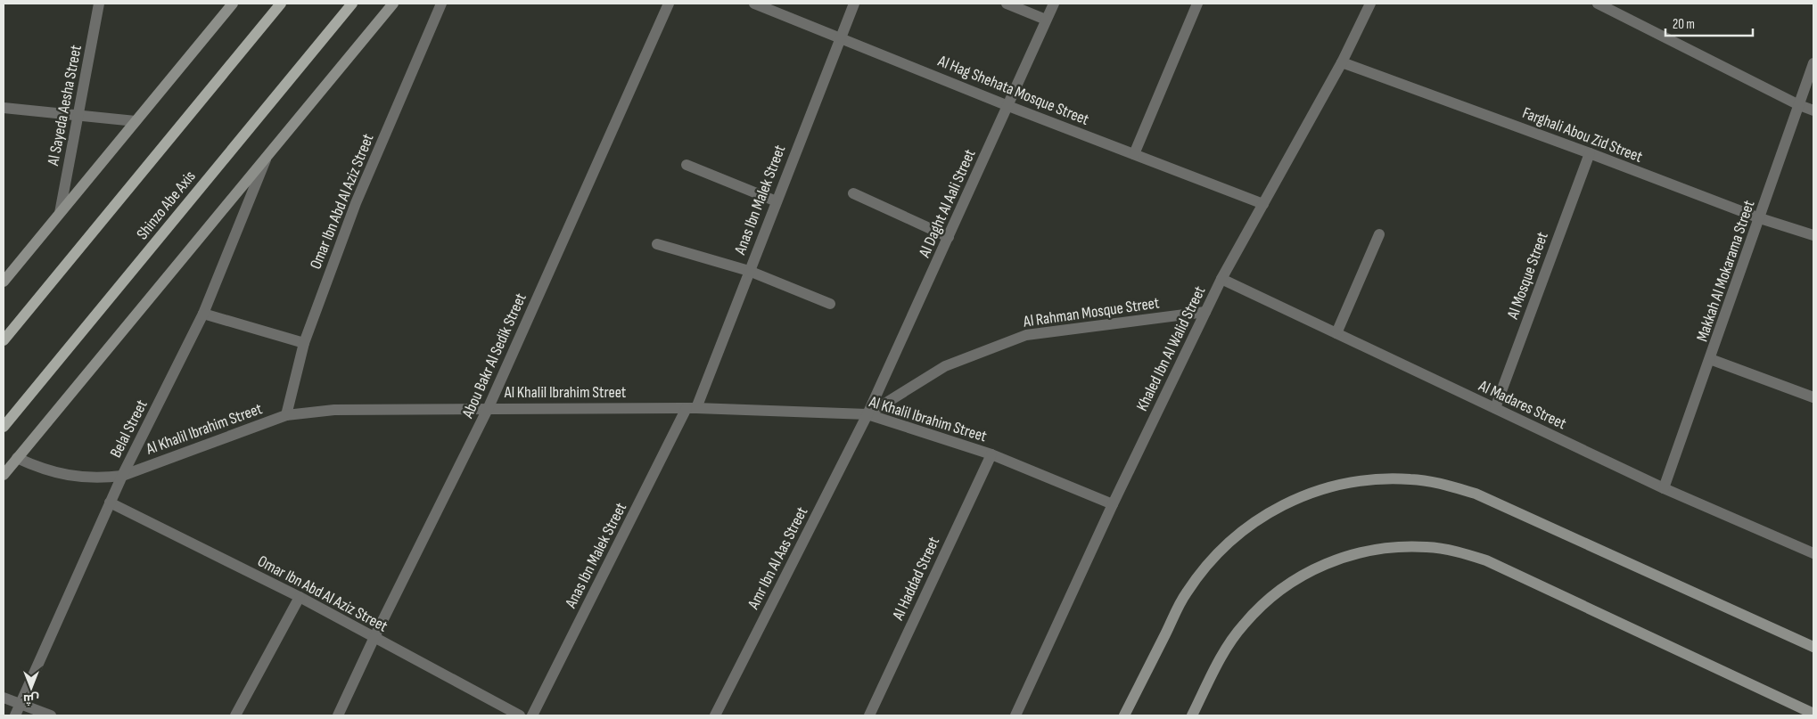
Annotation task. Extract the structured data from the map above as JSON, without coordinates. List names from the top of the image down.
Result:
{
  "streets": {
    "main road": ["Shinzo Abe Axis"],
    "street": [
      "Al Hag Shehata Mosque Street",
      "Al Sayeda Aesha Street",
      "Farghali Abou Zid Street",
      "Anas Ibn Malek Street",
      "Omar Ibn Abd Al Aziz Street",
      "Al Daght Al Aali Street",
      "Makkah Al Mokarama Street",
      "Al Mosque Street",
      "Al Rahman Mosque Street",
      "Khaled Ibn Al Walid Street",
      "Abou Bakr Al Sedik Street",
      "Al Khalil Ibrahim Street",
      "Al Madares Street",
      "Belal Street",
      "Amr Ibn Al Aas Street",
      "Al Haddad Street"
    ]
  },
  "crossings": [
    ["Al Hag Shehata Mosque Street", "Anas Ibn Malek Street"],
    ["Al Hag Shehata Mosque Street", "Al Daght Al Aali Street"],
    ["Al Hag Shehata Mosque Street", "Khaled Ibn Al Walid Street"],
    ["Farghali Abou Zid Street", "Makkah Al Mokarama Street"],
    ["Farghali Abou Zid Street", "Al Mosque Street"],
    ["Farghali Abou Zid Street", "Khaled Ibn Al Walid Street"],
    ["Anas Ibn Malek Street", "Al Khalil Ibrahim Street"],
    ["Omar Ibn Abd Al Aziz Street", "Abou Bakr Al Sedik Street"],
    ["Omar Ibn Abd Al Aziz Street", "Al Khalil Ibrahim Street"],
    ["Omar Ibn Abd Al Aziz Street", "Belal Street"],
    ["Al Daght Al Aali Street", "Al Rahman Mosque Street"],
    ["Al Daght Al Aali Street", "Al Khalil Ibrahim Street"],
    ["Al Daght Al Aali Street", "Amr Ibn Al Aas Street"],
    ["Makkah Al Mokarama Street", "Al Madares Street"],
    ["Al Mosque Street", "Al Madares Street"],
    ["Al Rahman Mosque Street", "Khaled Ibn Al Walid Street"],
    ["Al Rahman Mosque Street", "Al Khalil Ibrahim Street"],
    ["Al Rahman Mosque Street", "Amr Ibn Al Aas Street"],
    ["Khaled Ibn Al Walid Street", "Al Khalil Ibrahim Street"],
    ["Khaled Ibn Al Walid Street", "Al Madares Street"],
    ["Abou Bakr Al Sedik Street", "Al Khalil Ibrahim Street"],
    ["Al Khalil Ibrahim Street", "Belal Street"],
    ["Al Khalil Ibrahim Street", "Amr Ibn Al Aas Street"],
    ["Al Khalil Ibrahim Street", "Al Haddad Street"]
  ],
  "scale_bar": "20 m",
  "north": "bottom"
}
